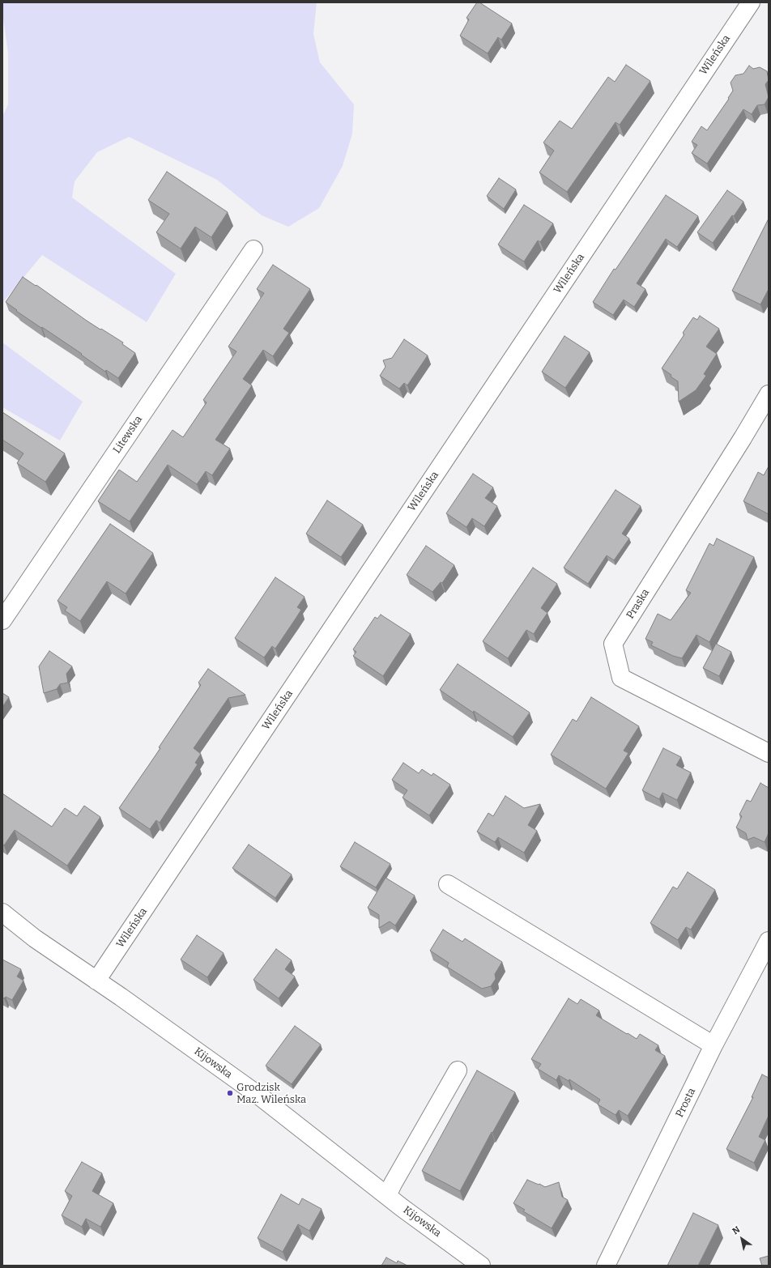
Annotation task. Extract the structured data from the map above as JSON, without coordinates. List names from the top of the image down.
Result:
{
  "streets": {
    "street": [
      "Wileńska",
      "Litewska",
      "Praska",
      "Kijowska",
      "Prosta"
    ]
  },
  "crossings": [
    ["Wileńska", "Kijowska"]
  ],
  "places": ["Grodzisk Maz. Wileńska"],
  "north": "top left"
}
